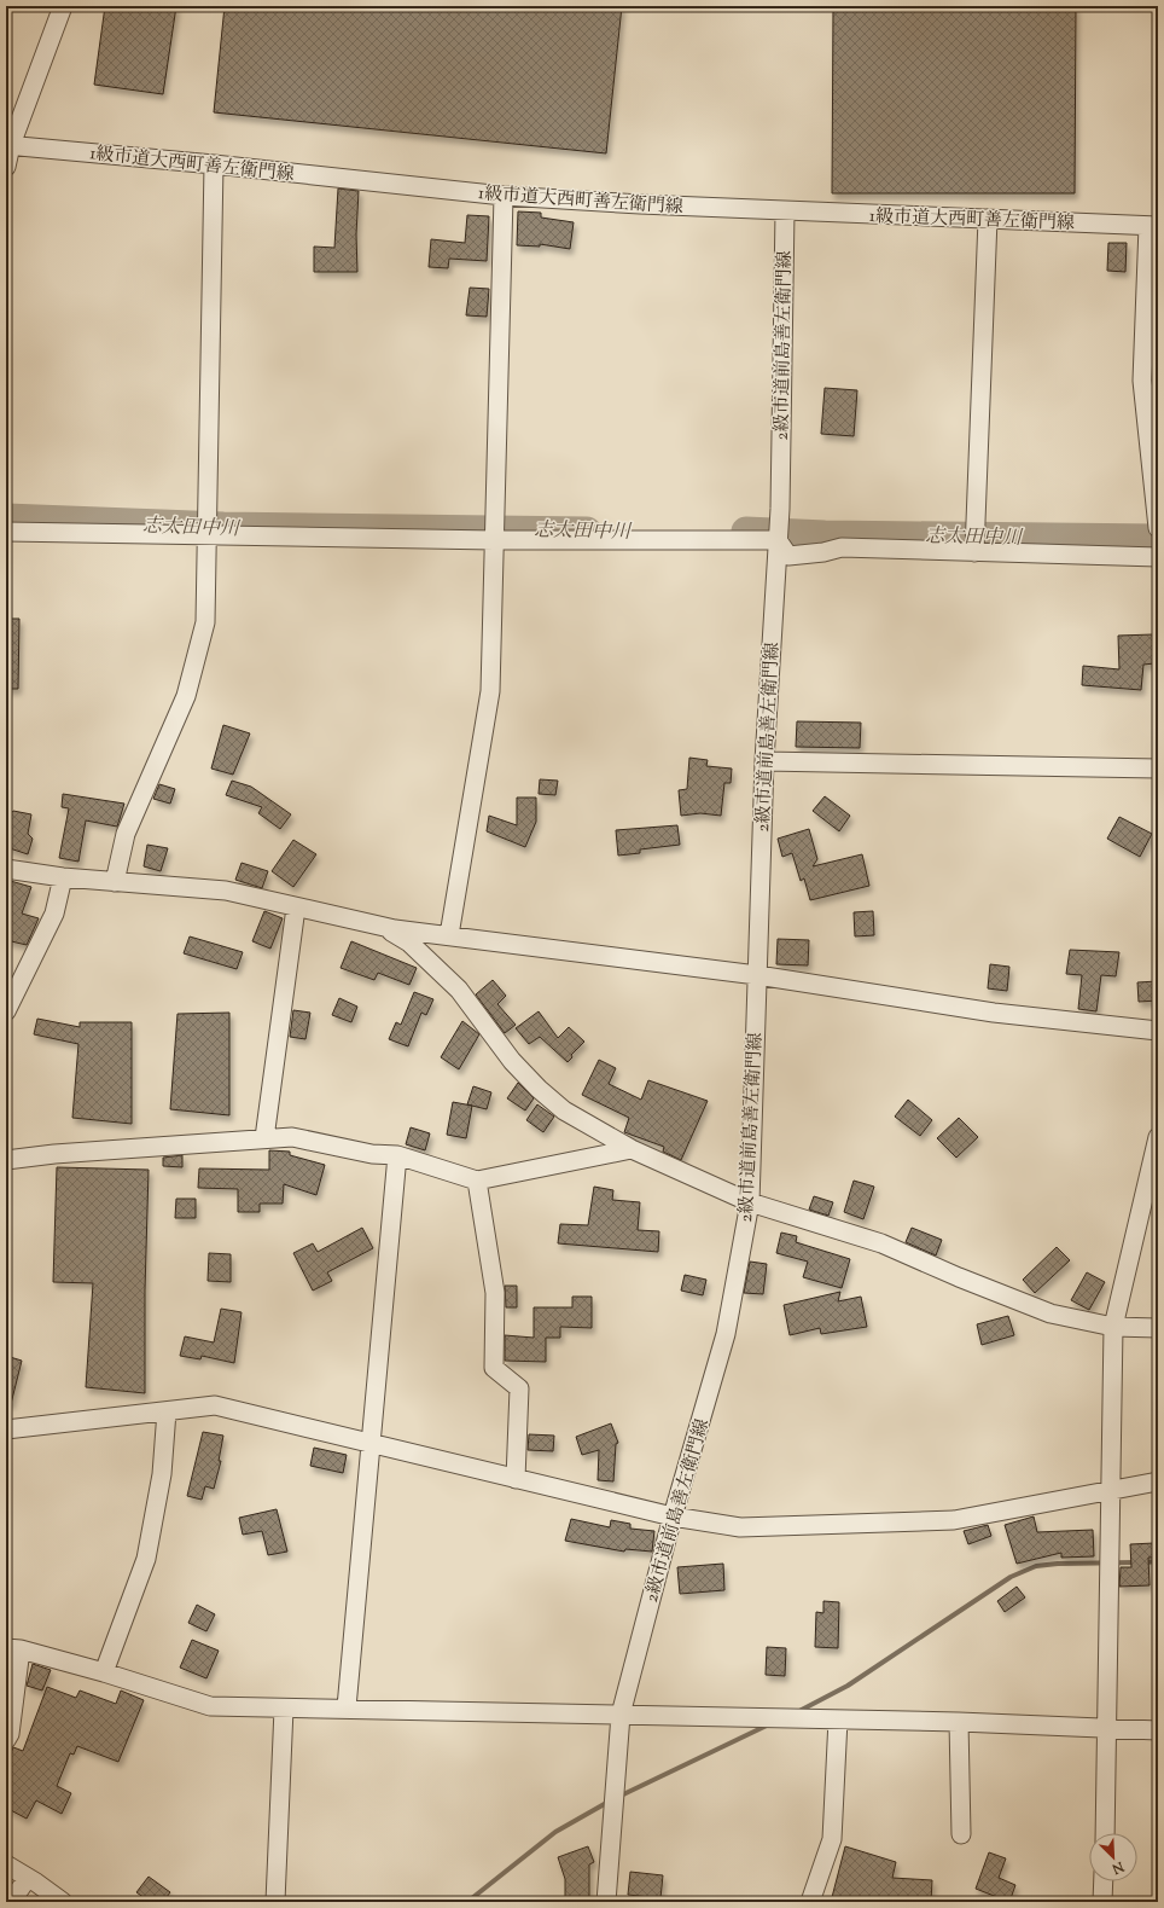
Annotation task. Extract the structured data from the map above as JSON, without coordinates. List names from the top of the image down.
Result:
{
  "streets": {
    "street": ["1級市道大西町善左衛門線", "2級市道前島善左衛門線"]
  },
  "crossings": [
    ["1級市道大西町善左衛門線", "2級市道前島善左衛門線"]
  ],
  "water": ["志太田中川"],
  "north": "bottom right"
}
